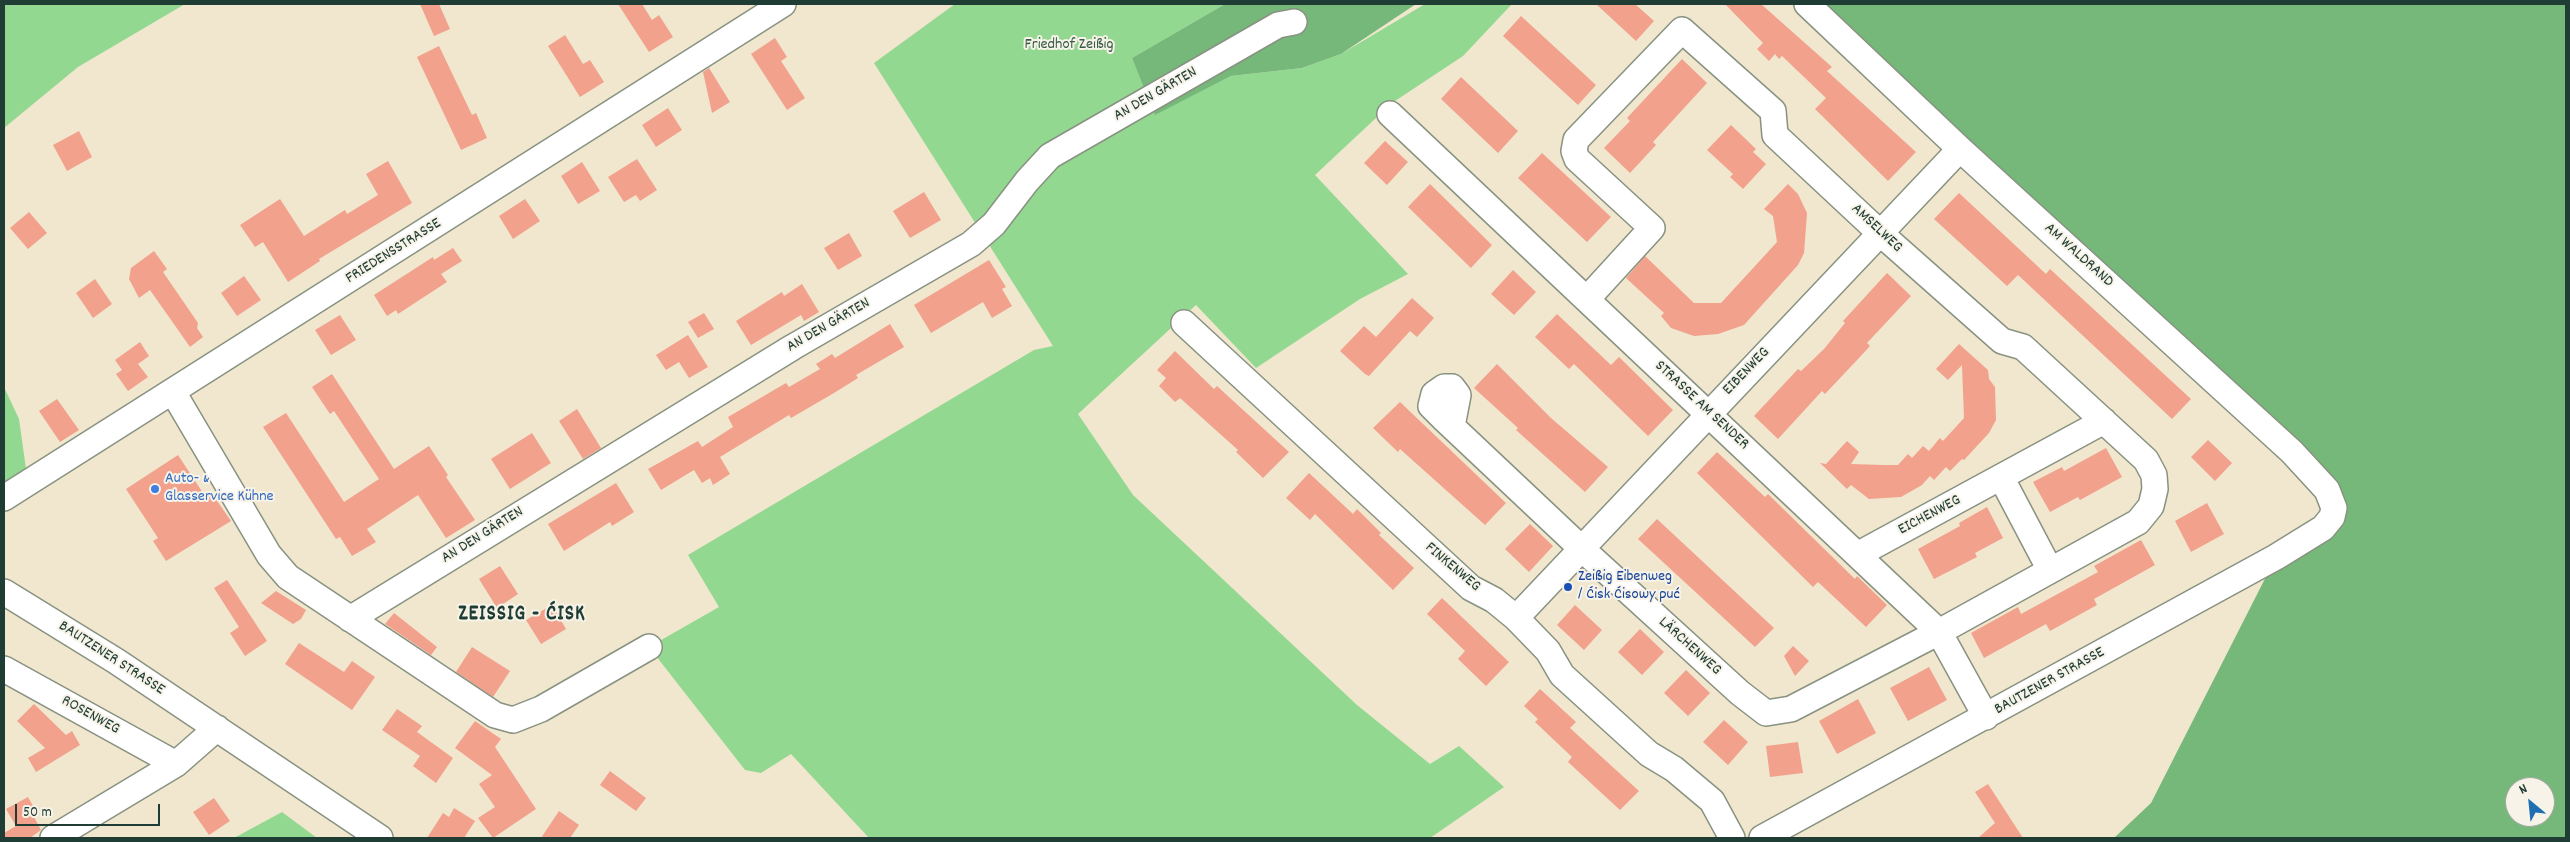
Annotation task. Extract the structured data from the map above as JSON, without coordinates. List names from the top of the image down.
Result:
{
  "streets": {
    "street": [
      "AN DEN GÄRTEN",
      "AMSELWEG",
      "FRIEDENSSTRASSE",
      "AM WALDRAND",
      "EIBENWEG",
      "STRASSE AM SENDER",
      "EICHENWEG",
      "FINKENWEG",
      "LÄRCHENWEG",
      "BAUTZENER STRASSE",
      "ROSENWEG"
    ]
  },
  "crossings": [
    ["AMSELWEG", "EIBENWEG"],
    ["AMSELWEG", "STRASSE AM SENDER"],
    ["AMSELWEG", "EICHENWEG"],
    ["AMSELWEG", "LÄRCHENWEG"],
    ["AM WALDRAND", "EIBENWEG"],
    ["AM WALDRAND", "BAUTZENER STRASSE"],
    ["EIBENWEG", "STRASSE AM SENDER"],
    ["EIBENWEG", "FINKENWEG"],
    ["EIBENWEG", "LÄRCHENWEG"],
    ["STRASSE AM SENDER", "EICHENWEG"],
    ["STRASSE AM SENDER", "LÄRCHENWEG"],
    ["STRASSE AM SENDER", "BAUTZENER STRASSE"]
  ],
  "districts": ["ZEISSIG - ĆISK"],
  "parks": ["Friedhof Zeißig"],
  "places": ["Auto- & Glasservice Kühne", "Zeißig Eibenweg / Ćisk Ćisowy puć"],
  "scale_bar": "50 m",
  "north": "top left"
}
